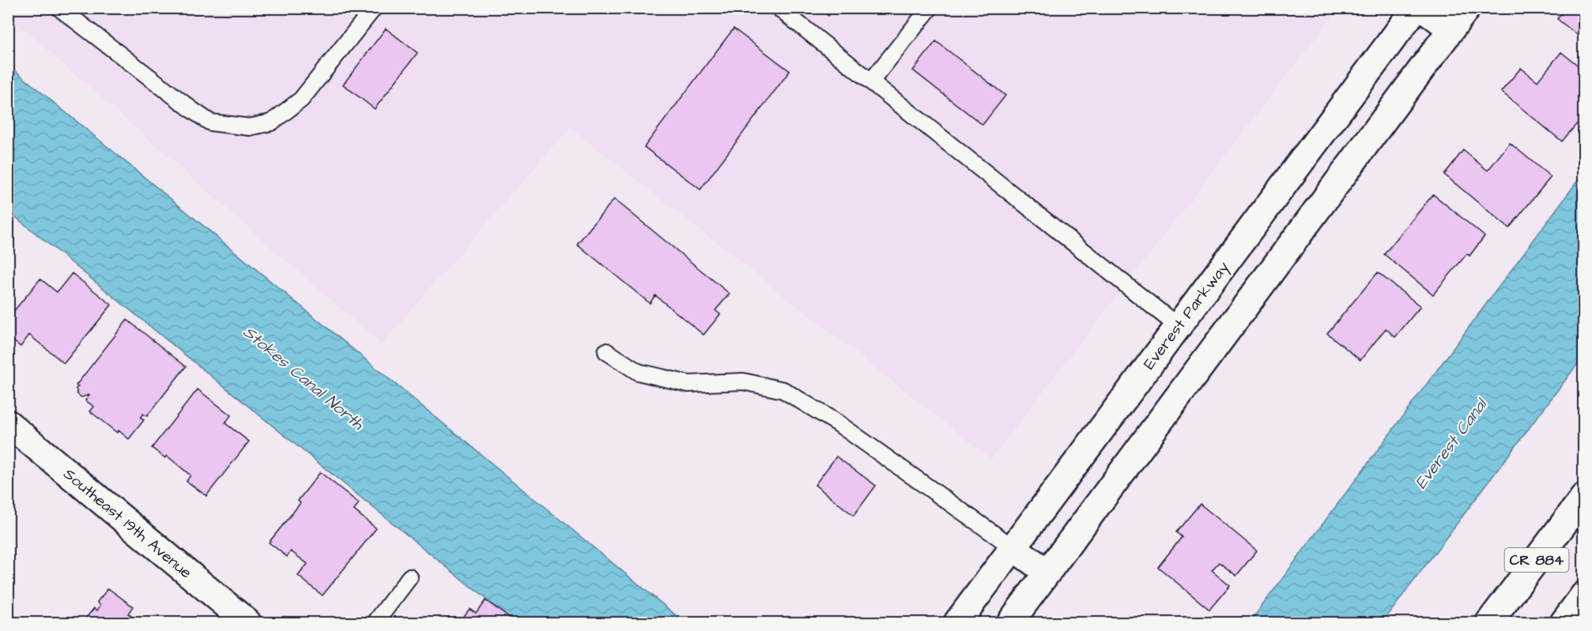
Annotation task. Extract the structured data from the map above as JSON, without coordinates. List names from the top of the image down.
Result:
{
  "streets": {
    "main road": ["Everest Parkway", "Southeast 19th Avenue", "CR 884"]
  },
  "water": ["Stokes Canal North", "Everest Canal"]
}
